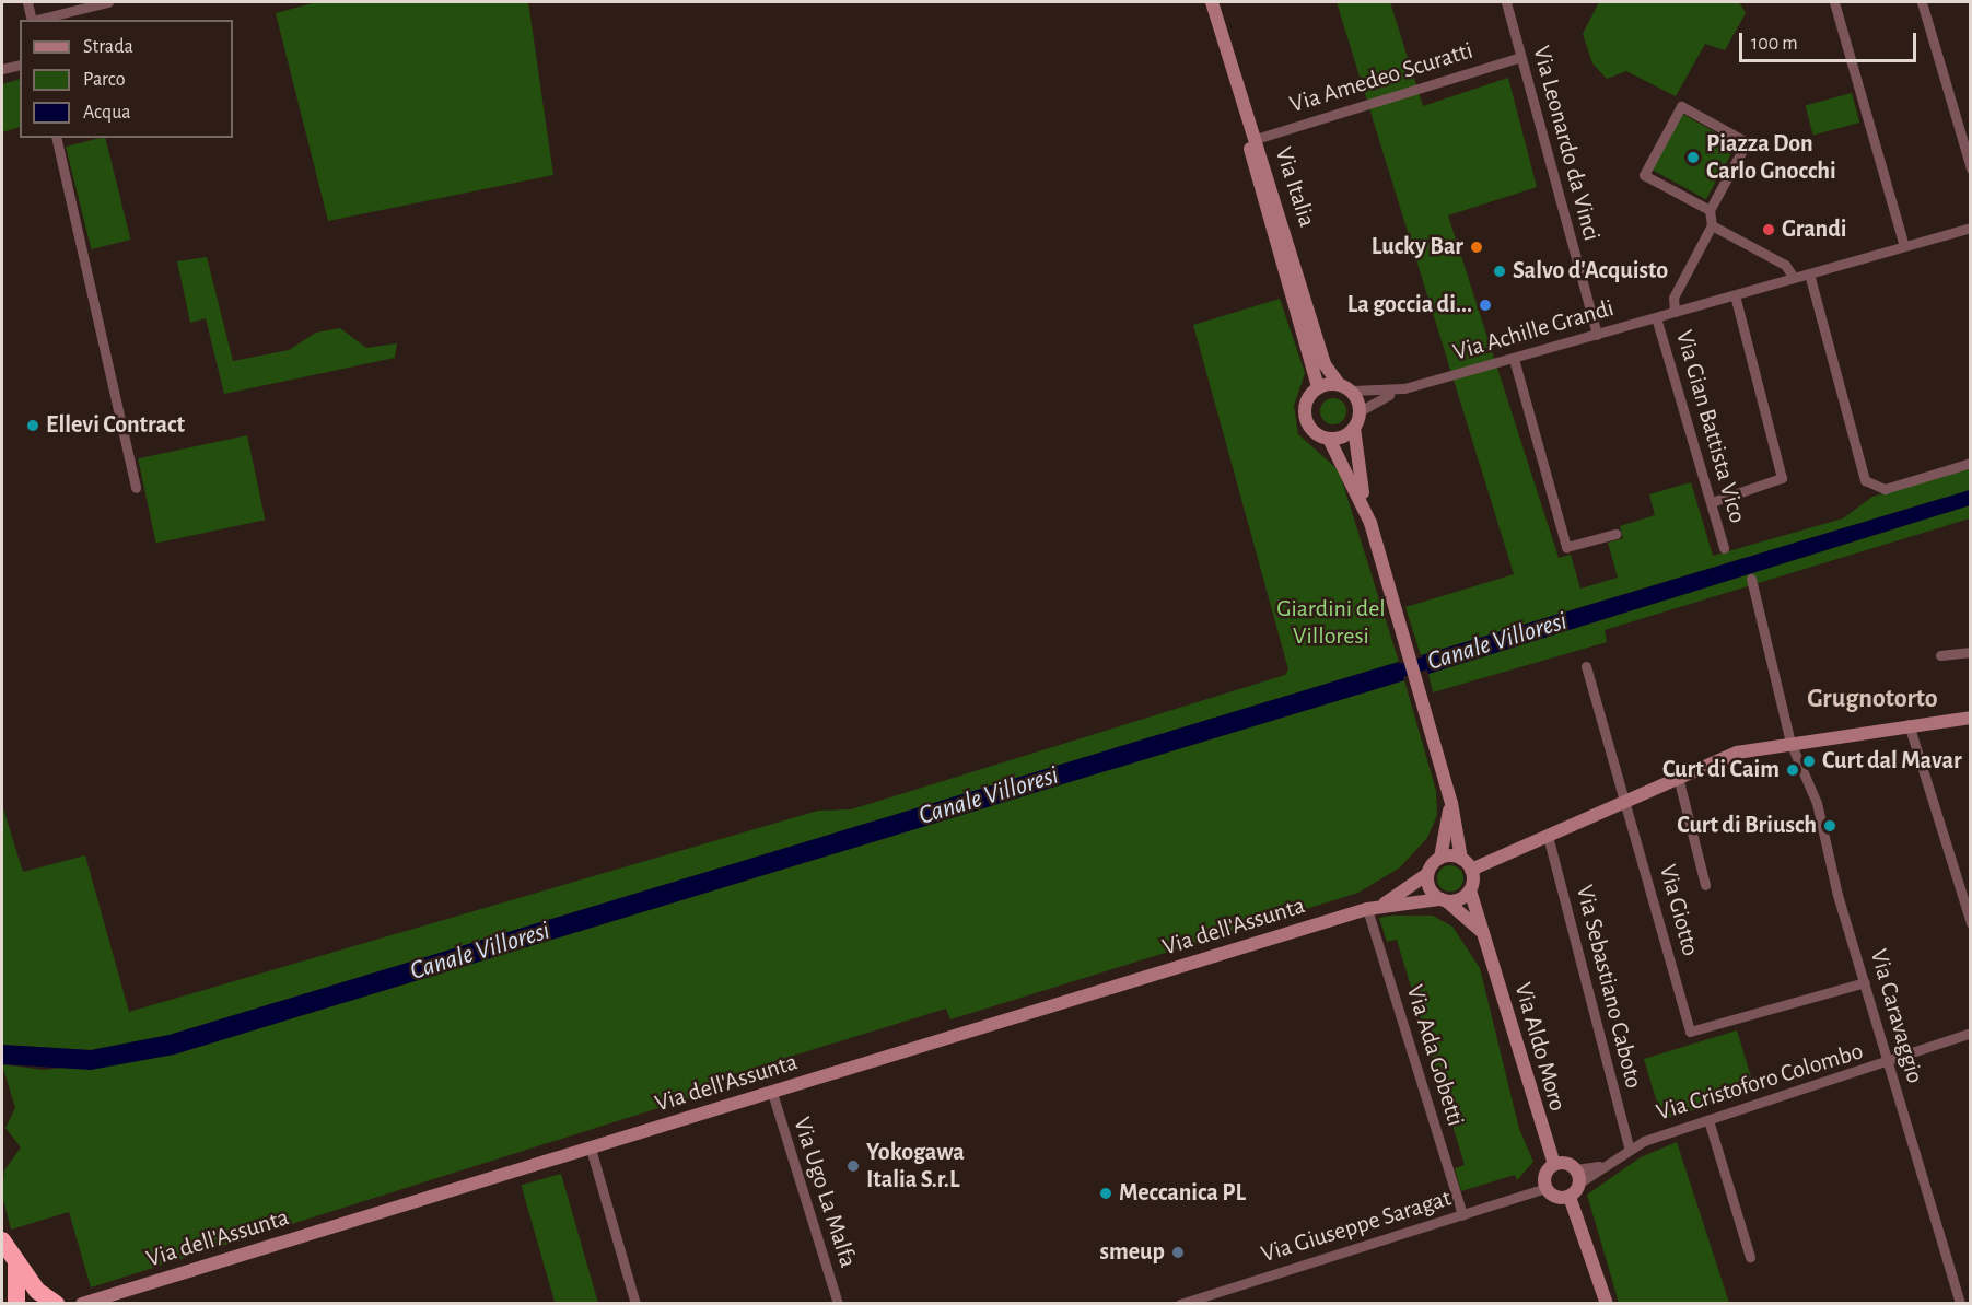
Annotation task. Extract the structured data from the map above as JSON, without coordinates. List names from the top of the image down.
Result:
{
  "streets": {
    "street": [
      "Via Amedeo Scuratti",
      "Via Leonardo da Vinci",
      "Via Italia",
      "Via Achille Grandi",
      "Via Gian Battista Vico",
      "Via Giotto",
      "Via dell'Assunta",
      "Via Sebastiano Caboto",
      "Via Caravaggio",
      "Via Aldo Moro",
      "Via Ada Gobetti",
      "Via Cristoforo Colombo",
      "Via Ugo La Malfa",
      "Via Giuseppe Saragat"
    ]
  },
  "crossings": [
    ["Via Amedeo Scuratti", "Via Leonardo da Vinci"],
    ["Via Amedeo Scuratti", "Via Italia"],
    ["Via Leonardo da Vinci", "Via Achille Grandi"],
    ["Via Italia", "Via Achille Grandi"],
    ["Via Achille Grandi", "Via Gian Battista Vico"],
    ["Via Giotto", "Via Caravaggio"],
    ["Via dell'Assunta", "Via Aldo Moro"],
    ["Via dell'Assunta", "Via Ada Gobetti"],
    ["Via dell'Assunta", "Via Ugo La Malfa"],
    ["Via Sebastiano Caboto", "Via Cristoforo Colombo"],
    ["Via Caravaggio", "Via Cristoforo Colombo"],
    ["Via Aldo Moro", "Via Cristoforo Colombo"],
    ["Via Aldo Moro", "Via Giuseppe Saragat"],
    ["Via Ada Gobetti", "Via Giuseppe Saragat"],
    ["Via Cristoforo Colombo", "Via Giuseppe Saragat"]
  ],
  "districts": ["Grugnotorto"],
  "water": ["Canale Villoresi"],
  "parks": ["Giardini del Villoresi"],
  "places": [
    "Piazza Don Carlo Gnocchi",
    "Grandi",
    "Lucky Bar",
    "Salvo d'Acquisto",
    "La goccia di...",
    "Ellevi Contract",
    "Curt dal Mavar",
    "Curt di Caim",
    "Curt di Briusch",
    "Yokogawa Italia S.r.L",
    "Meccanica PL",
    "smeup"
  ],
  "legend": ["Strada", "Parco", "Acqua"],
  "scale_bar": "100 m"
}
